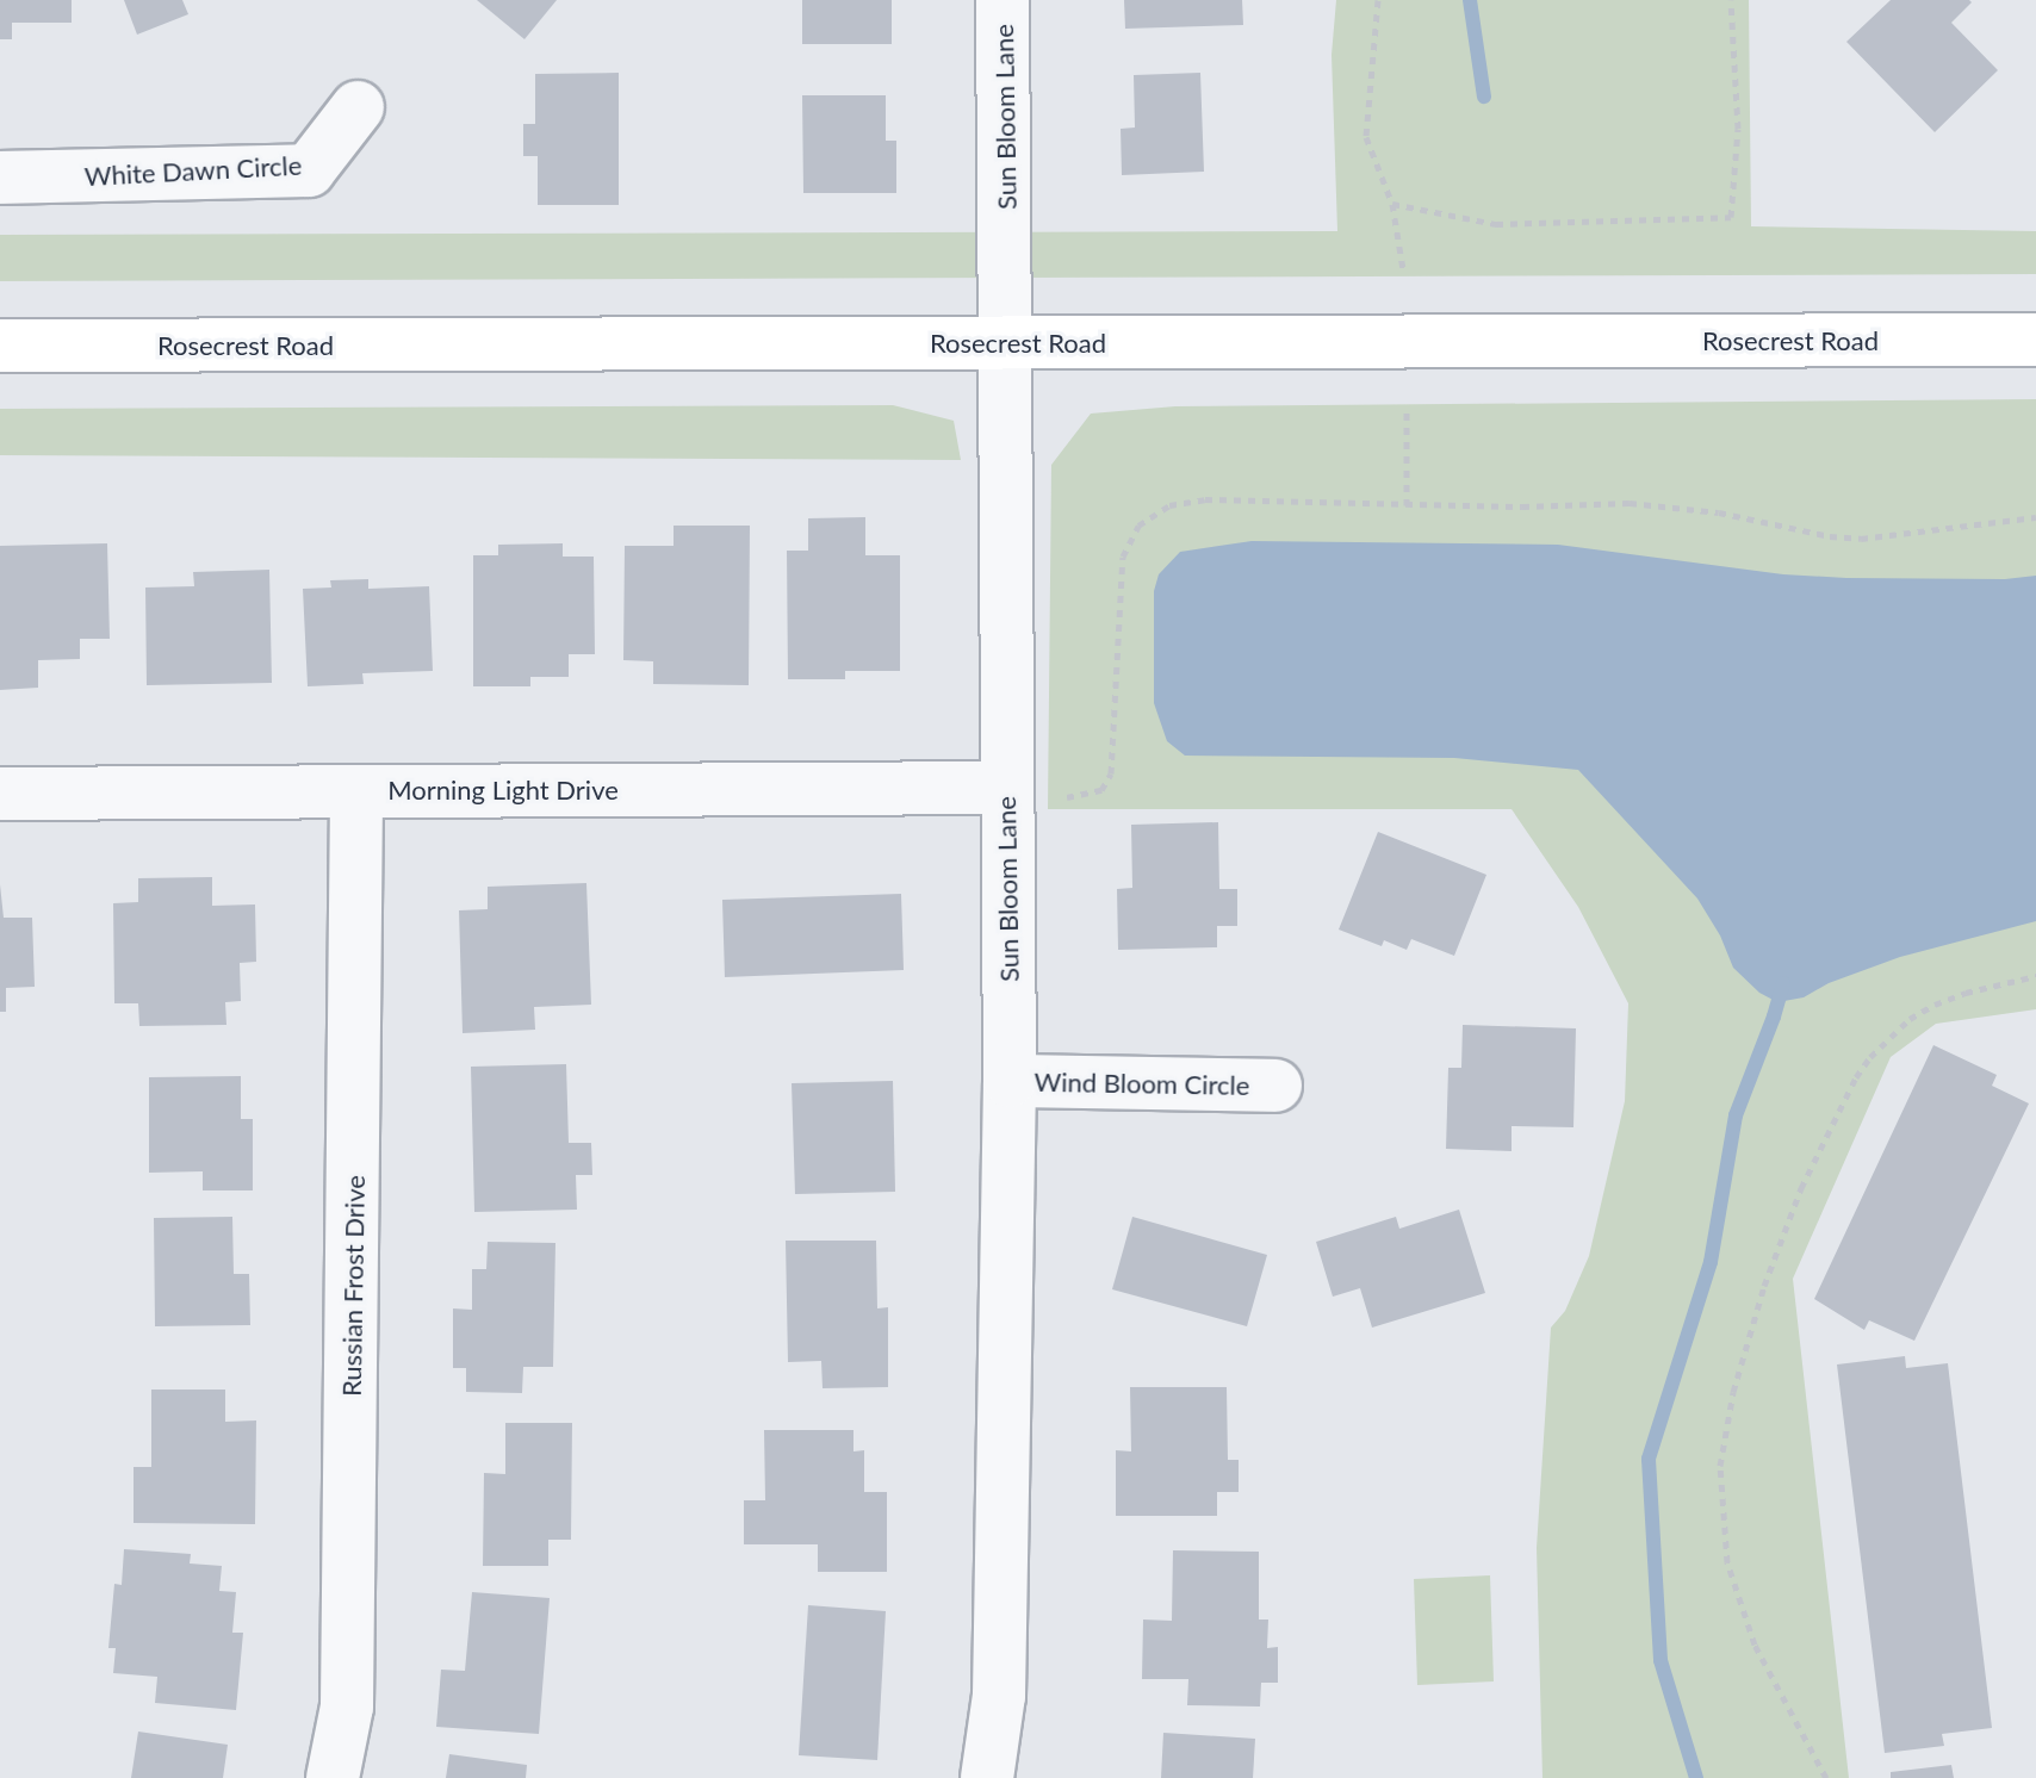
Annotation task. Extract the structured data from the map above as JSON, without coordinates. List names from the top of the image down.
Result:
{
  "streets": {
    "main road": ["Rosecrest Road"],
    "street": [
      "Sun Bloom Lane",
      "White Dawn Circle",
      "Morning Light Drive",
      "Wind Bloom Circle",
      "Russian Frost Drive"
    ]
  },
  "crossings": [
    ["Sun Bloom Lane", "Rosecrest Road"],
    ["Sun Bloom Lane", "Morning Light Drive"],
    ["Sun Bloom Lane", "Wind Bloom Circle"],
    ["Morning Light Drive", "Russian Frost Drive"]
  ]
}
